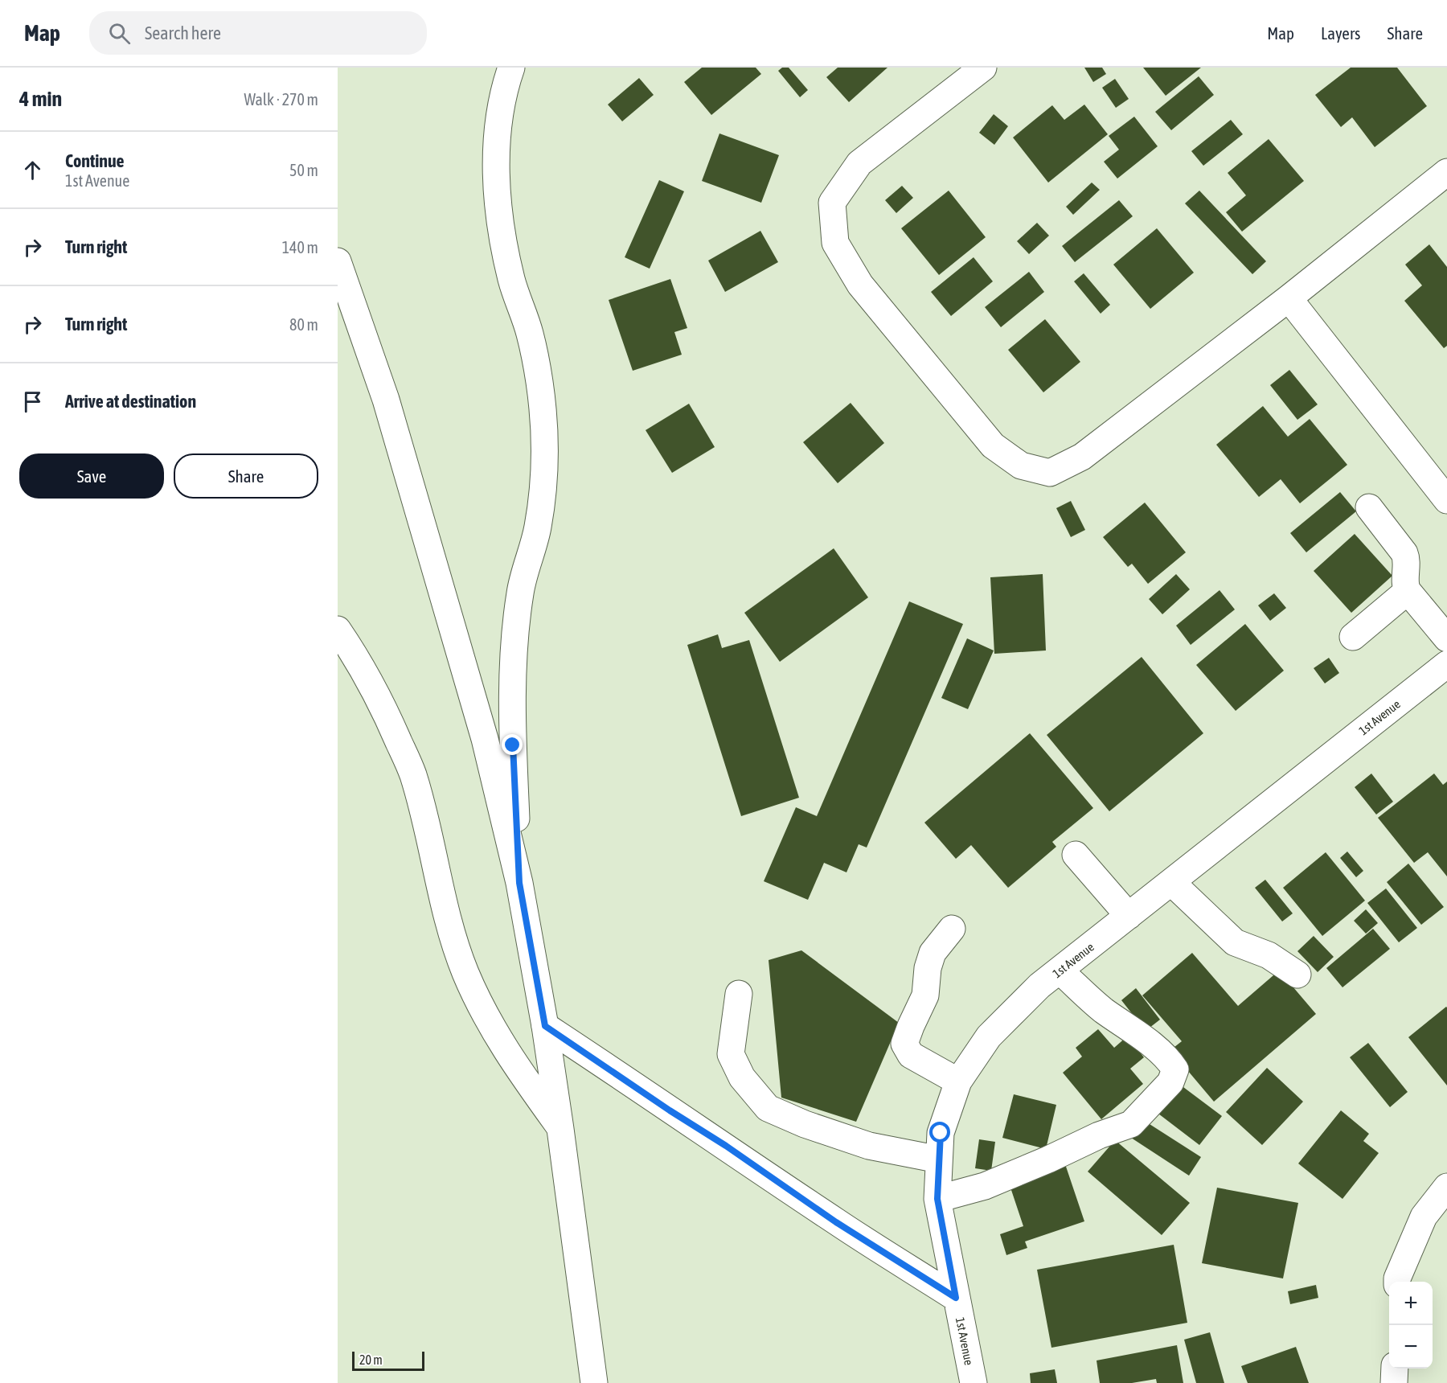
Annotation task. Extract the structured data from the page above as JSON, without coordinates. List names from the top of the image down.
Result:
{
  "streets": {
    "street": ["1st Avenue"]
  },
  "scale_bar": "20 m",
  "page": {
    "header": "Map",
    "search": "Search here",
    "nav": ["Map", "Layers", "Share"],
    "heading": ["4 min", "Walk · 270 m"],
    "list": [
      ["Continue", "1st Avenue", "50 m"],
      ["Turn right", "140 m"],
      ["Turn right", "80 m"],
      "Arrive at destination"
    ],
    "buttons": ["Save", "Share"],
    "map_buttons": ["+", "−"],
    "scale": "20 m"
  }
}
